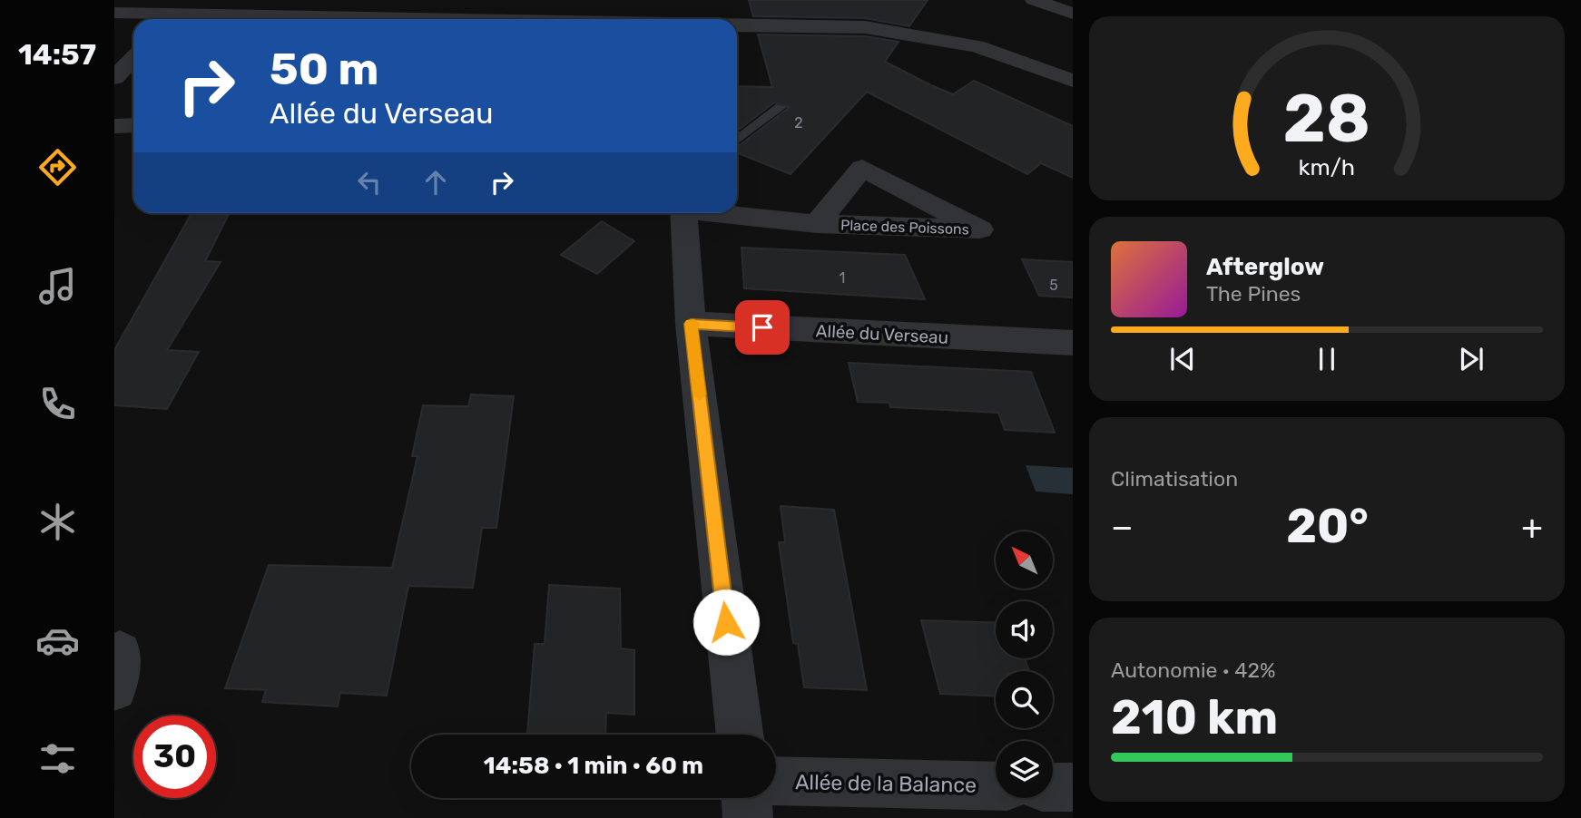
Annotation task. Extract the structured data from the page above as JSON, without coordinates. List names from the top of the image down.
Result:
{
  "streets": {
    "street": ["Place des Poissons", "Allée du Verseau", "Allée de la Balance"]
  },
  "house_numbers": ["2", "1", "5"],
  "north": "top left",
  "page": {
    "tabs": "14:57",
    "turn": ["50 m", "Allée du Verseau"],
    "song": ["Afterglow", "The Pines"],
    "tile": [
      "Climatisation",
      ["Autonomie · 42%", "210 km"]
    ],
    "heat": ["−", "20°", "+"],
    "limit": "30",
    "trip": "14:58 · 1 min · 60 m",
    "gauge": ["28", "km/h"]
  }
}
